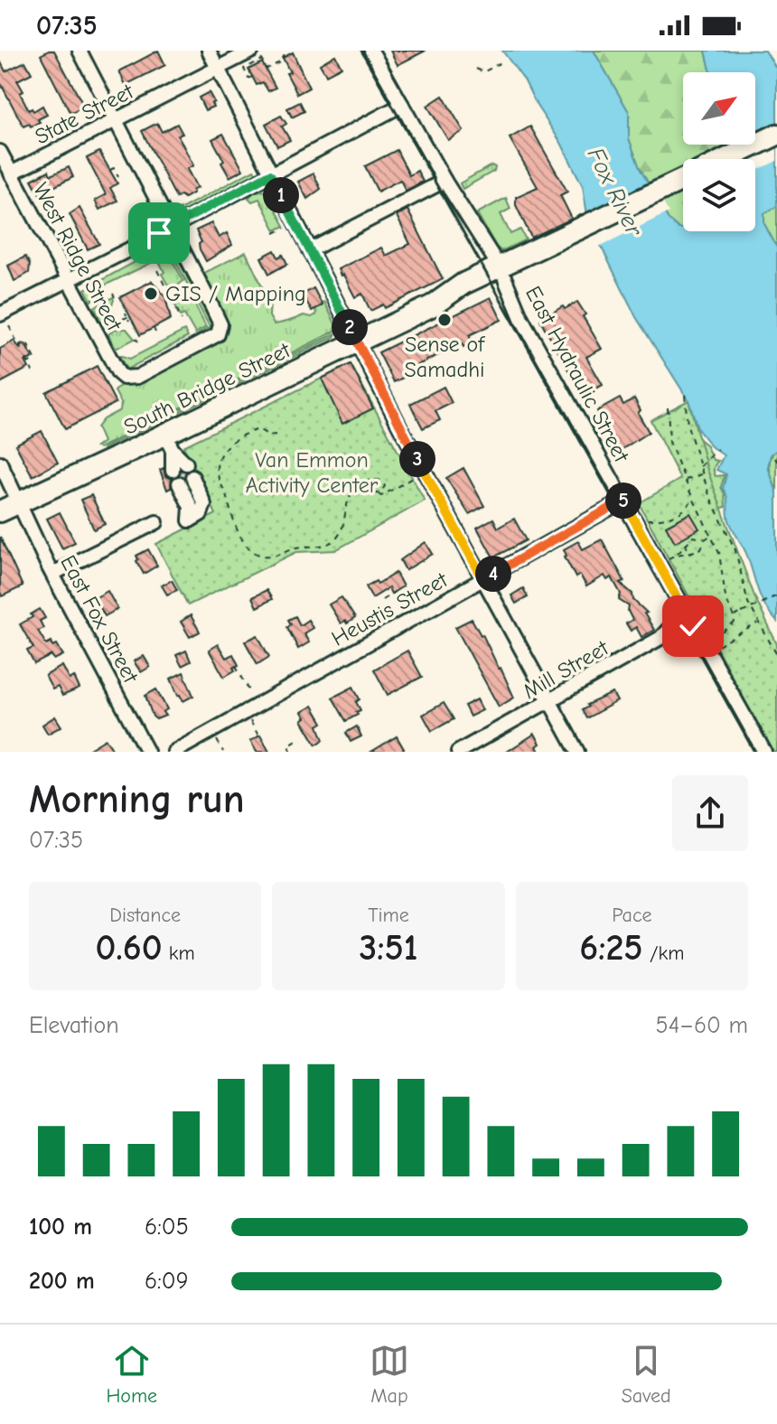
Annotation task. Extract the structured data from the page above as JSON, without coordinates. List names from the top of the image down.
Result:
{
  "streets": {
    "highway": ["South Bridge Street"],
    "street": [
      "State Street",
      "West Ridge Street",
      "East Hydraulic Street",
      "Heustis Street",
      "East Fox Street",
      "Mill Street"
    ]
  },
  "crossings": [
    ["State Street", "West Ridge Street"],
    ["East Hydraulic Street", "South Bridge Street"],
    ["East Hydraulic Street", "Heustis Street"],
    ["East Hydraulic Street", "Mill Street"],
    ["South Bridge Street", "East Fox Street"]
  ],
  "water": ["Fox River"],
  "parks": ["Van Emmon Activity Center"],
  "places": ["GIS / Mapping", "Sense of Samadhi"],
  "north": "top right",
  "page": {
    "status": "07:35",
    "pins": [
      "1",
      "2",
      "3",
      "5",
      "4"
    ],
    "heading": ["Morning run", "07:35"],
    "stats": [
      ["Distance", "0.60 km"],
      ["Time", "3:51"],
      ["Pace", "6:25 /km"]
    ],
    "chart": ["Elevation", "54–60 m"],
    "list": [
      {
        "name": "100 m",
        "note": "6:05"
      },
      {
        "name": "200 m",
        "note": "6:09"
      }
    ],
    "tabs": ["Home", "Map", "Saved"]
  }
}
